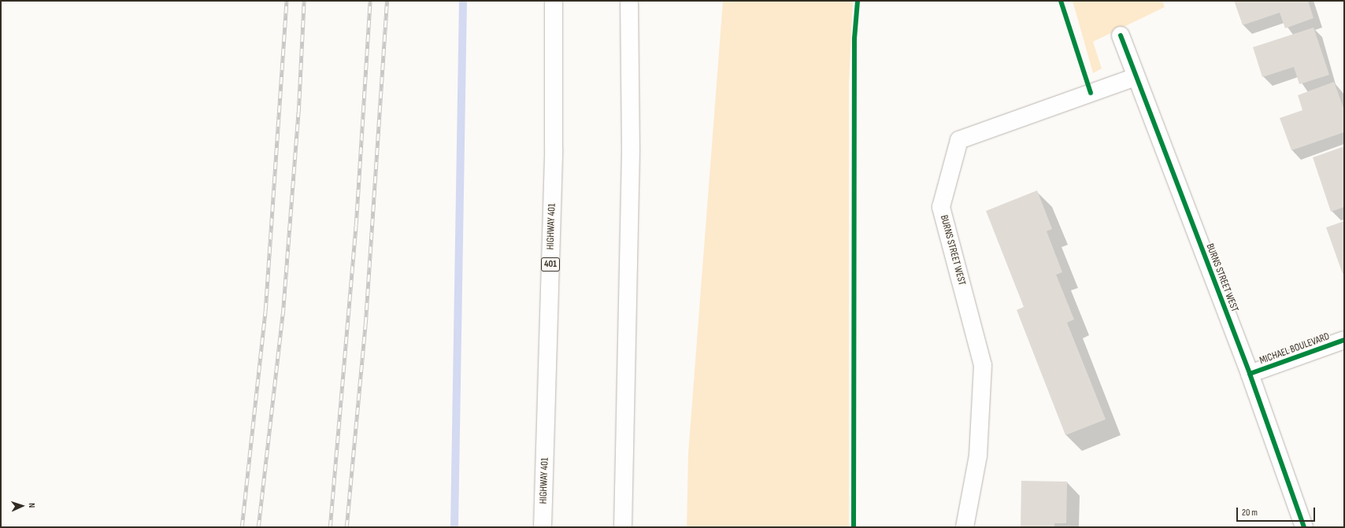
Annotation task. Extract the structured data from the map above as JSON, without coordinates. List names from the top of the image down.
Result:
{
  "streets": {
    "main road": [
      "HIGHWAY 401",
      "BURNS STREET WEST",
      "401",
      "MICHAEL BOULEVARD"
    ]
  },
  "crossings": [
    ["BURNS STREET WEST", "MICHAEL BOULEVARD"]
  ],
  "scale_bar": "20 m",
  "north": "right"
}
